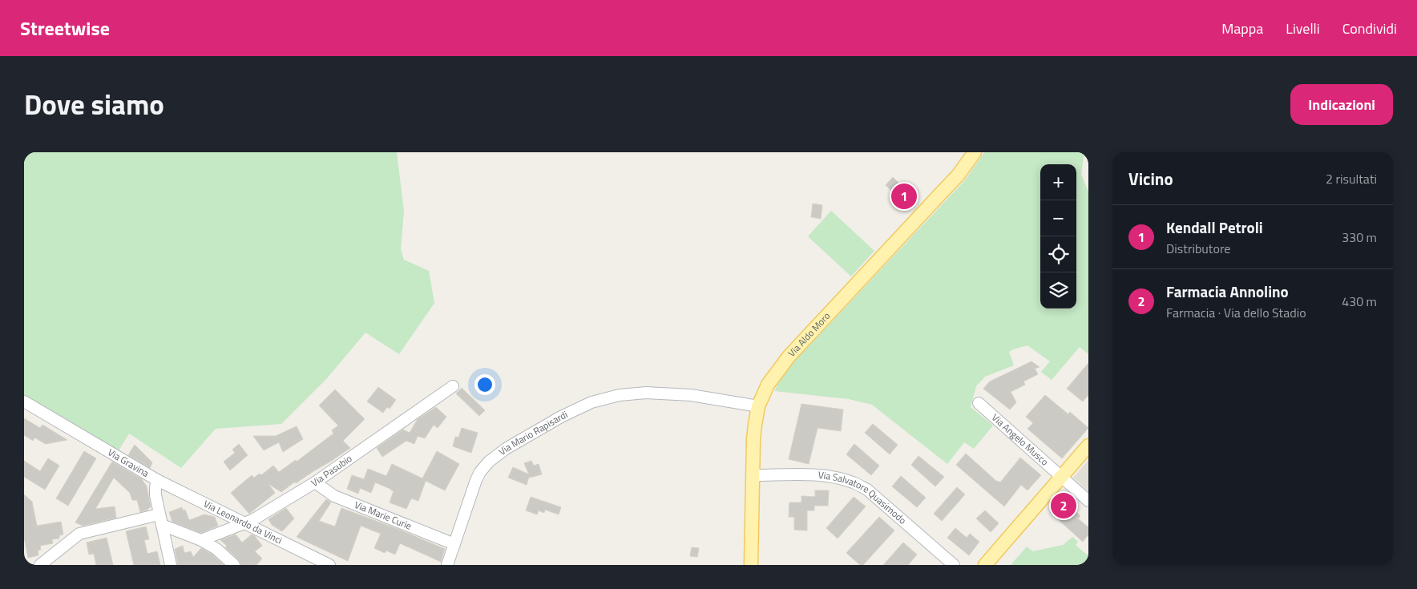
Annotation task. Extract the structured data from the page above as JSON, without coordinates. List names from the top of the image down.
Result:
{
  "streets": {
    "main road": ["Via Aldo Moro"],
    "street": [
      "Via Mario Rapisardi",
      "Via Angelo Musco",
      "Via Gravina",
      "Via Pasubio",
      "Via Salvatore Quasimodo",
      "Via Marie Curie",
      "Via Leonardo da Vinci"
    ]
  },
  "crossings": [
    ["Via Aldo Moro", "Via Mario Rapisardi"],
    ["Via Aldo Moro", "Via Salvatore Quasimodo"],
    ["Via Mario Rapisardi", "Via Marie Curie"],
    ["Via Gravina", "Via Leonardo da Vinci"],
    ["Via Pasubio", "Via Marie Curie"],
    ["Via Pasubio", "Via Leonardo da Vinci"]
  ],
  "page": {
    "header": "Streetwise",
    "nav": ["Mappa", "Livelli", "Condividi"],
    "title": "Dove siamo",
    "buttons": "Indicazioni",
    "heading": ["Vicino", "2 risultati"],
    "map_buttons": ["+", "−"],
    "pins": ["1", "2"],
    "list": [
      {
        "mark": "1",
        "name": "Kendall Petroli",
        "note": "Distributore",
        "value": "330 m"
      },
      {
        "mark": "2",
        "name": "Farmacia Annolino",
        "note": "Farmacia · Via dello Stadio",
        "value": "430 m"
      }
    ]
  }
}
